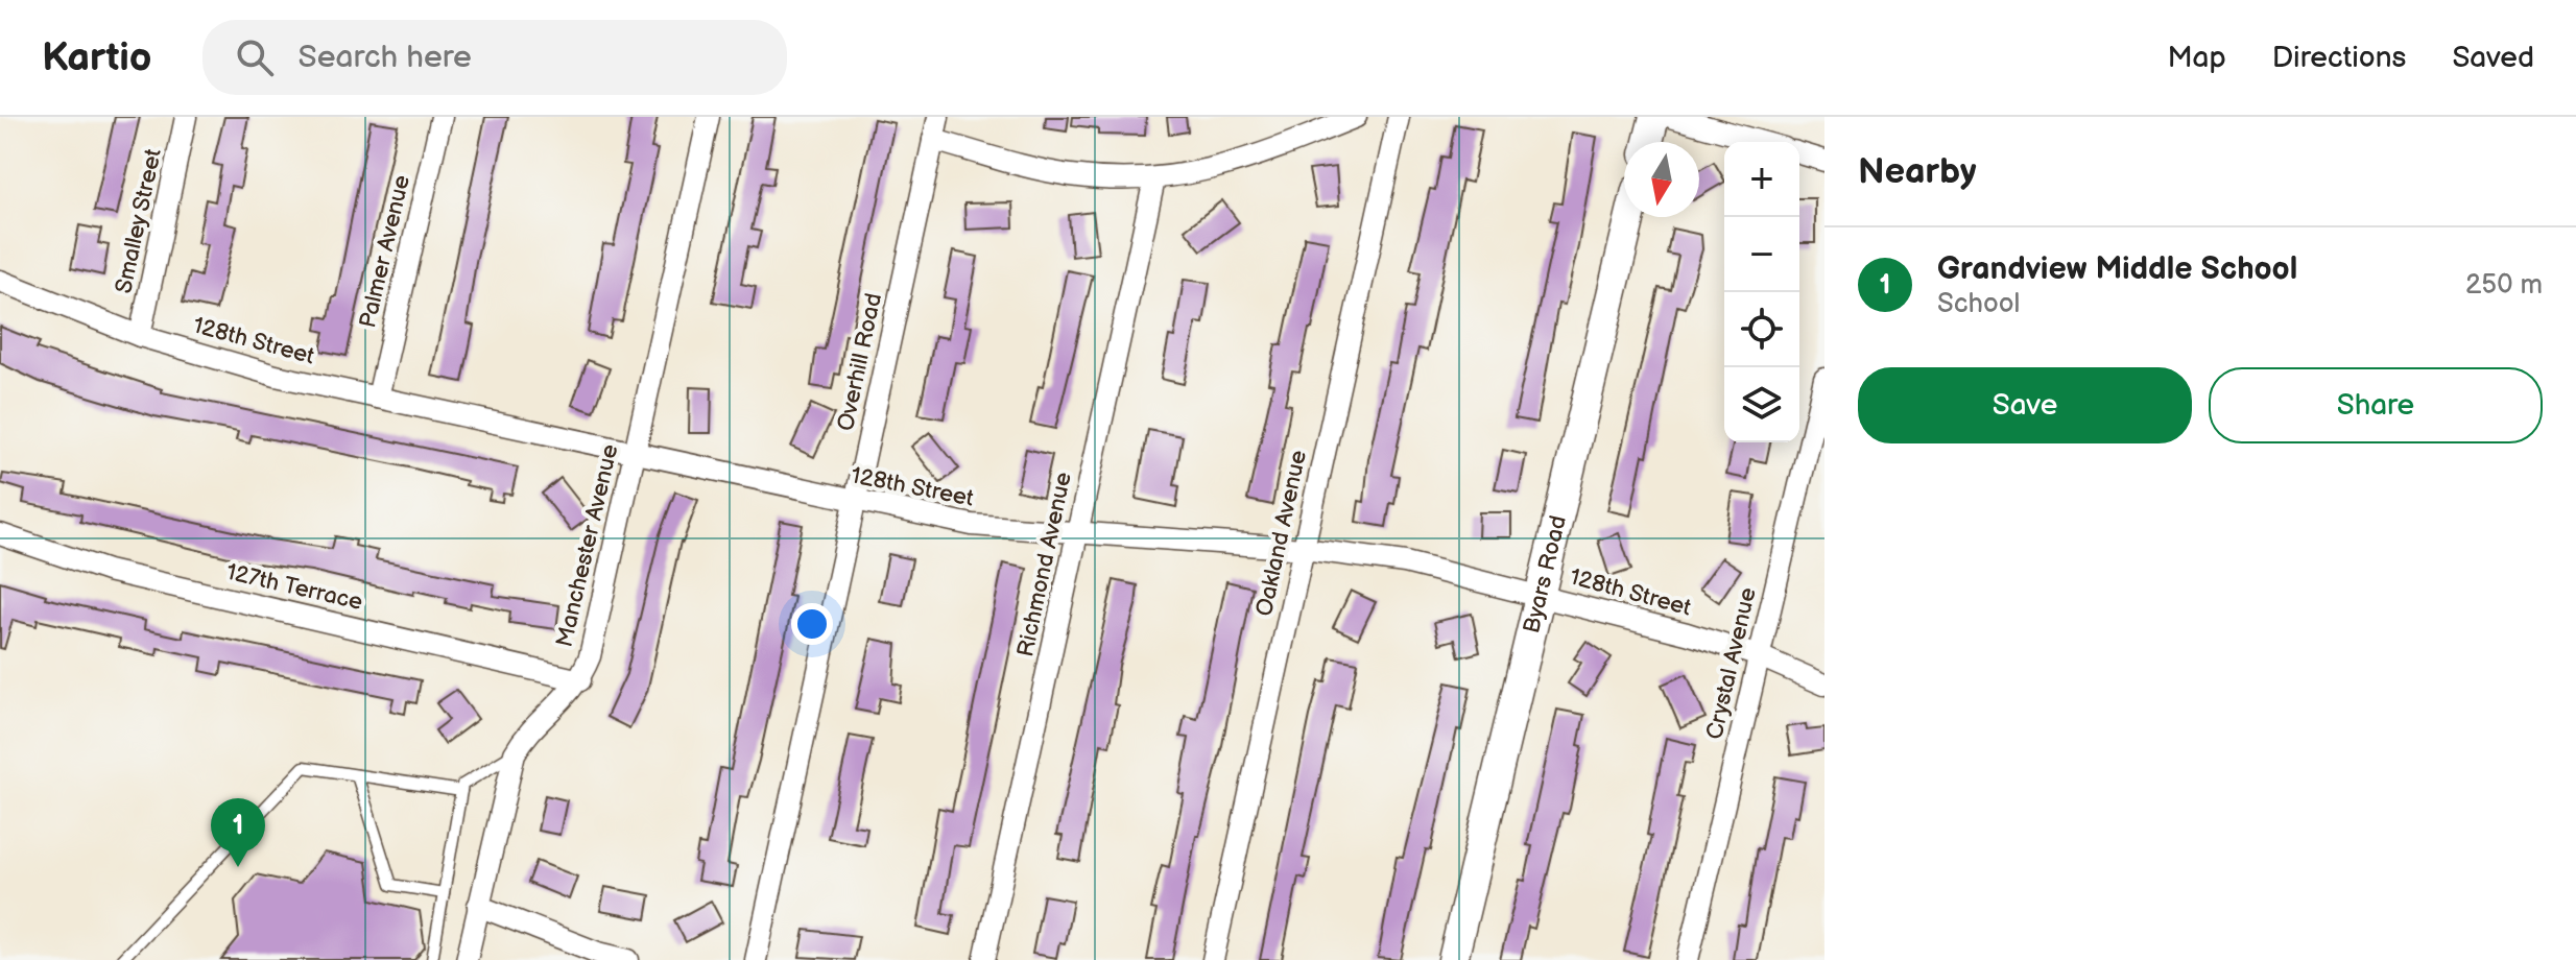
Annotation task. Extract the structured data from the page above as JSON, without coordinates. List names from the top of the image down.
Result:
{
  "streets": {
    "street": [
      "Smalley Street",
      "Palmer Avenue",
      "128th Street",
      "Overhill Road",
      "Oakland Avenue",
      "Manchester Avenue",
      "Richmond Avenue",
      "Byars Road",
      "127th Terrace",
      "Crystal Avenue"
    ]
  },
  "crossings": [
    ["Smalley Street", "128th Street"],
    ["Palmer Avenue", "128th Street"],
    ["128th Street", "Overhill Road"],
    ["128th Street", "Oakland Avenue"],
    ["128th Street", "Manchester Avenue"],
    ["128th Street", "Richmond Avenue"],
    ["128th Street", "Byars Road"],
    ["128th Street", "Crystal Avenue"],
    ["Manchester Avenue", "127th Terrace"]
  ],
  "north": "bottom",
  "page": {
    "header": "Kartio",
    "search": "Search here",
    "nav": ["Map", "Directions", "Saved"],
    "heading": "Nearby",
    "map_buttons": ["+", "−"],
    "list": [
      {
        "mark": "1",
        "name": "Grandview Middle School",
        "note": "School",
        "value": "250 m"
      }
    ],
    "buttons": ["Save", "Share"],
    "pins": "1"
  }
}
